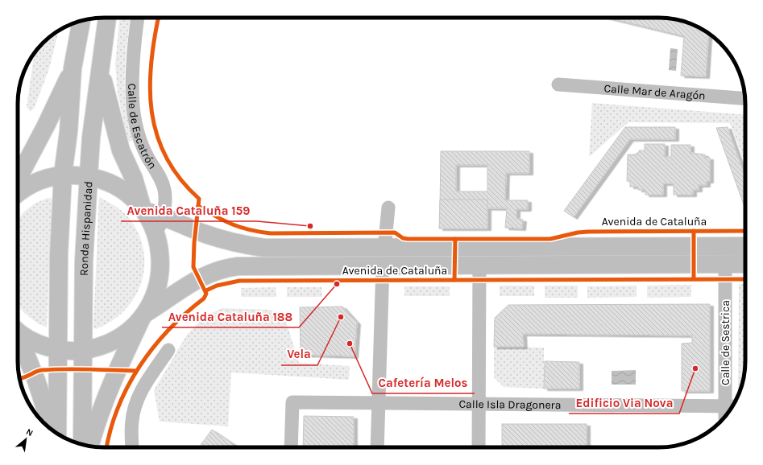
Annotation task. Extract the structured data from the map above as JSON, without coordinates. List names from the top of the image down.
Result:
{
  "streets": {
    "main road": ["Avenida de Cataluña", "Ronda Hispanidad"],
    "street": [
      "Calle Mar de Aragón",
      "Calle de Escatrón",
      "Calle de Sestrica",
      "Calle Isla Dragonera"
    ]
  },
  "crossings": [
    ["Calle de Escatrón", "Avenida de Cataluña"],
    ["Avenida de Cataluña", "Ronda Hispanidad"],
    ["Avenida de Cataluña", "Calle de Sestrica"],
    ["Calle de Sestrica", "Calle Isla Dragonera"]
  ],
  "places": [
    "Avenida Cataluña 159",
    "Avenida Cataluña 188",
    "Vela",
    "Cafetería Melos",
    "Edificio Via Nova"
  ],
  "north": "top right"
}
